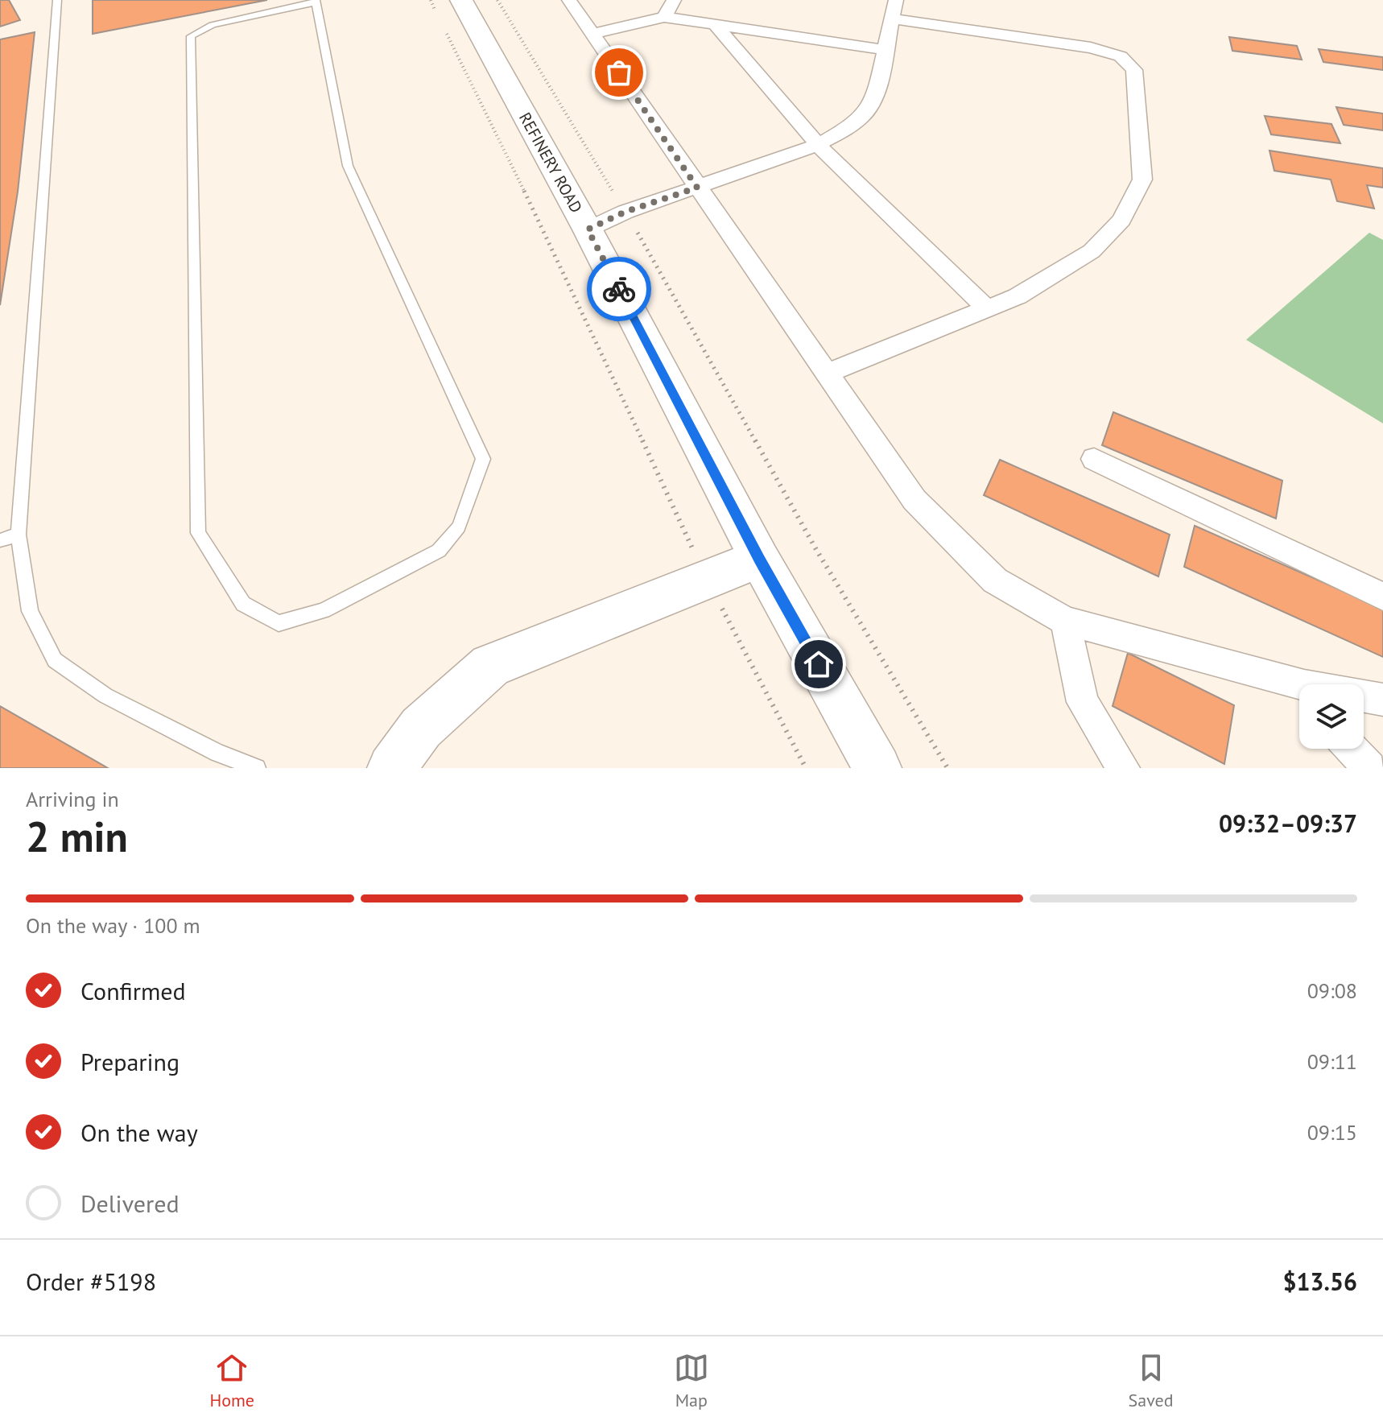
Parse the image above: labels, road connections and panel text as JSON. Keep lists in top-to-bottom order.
{
  "streets": {
    "main road": ["REFINERY ROAD"]
  },
  "page": {
    "heading": ["2 min", "Arriving in", "09:32–09:37"],
    "panel": ["Order #5198", "$13.56"],
    "bar": "On the way · 100 m",
    "list": [
      ["Confirmed", "09:08"],
      ["Preparing", "09:11"],
      ["On the way", "09:15"],
      "Delivered"
    ],
    "tabs": ["Home", "Map", "Saved"]
  }
}
